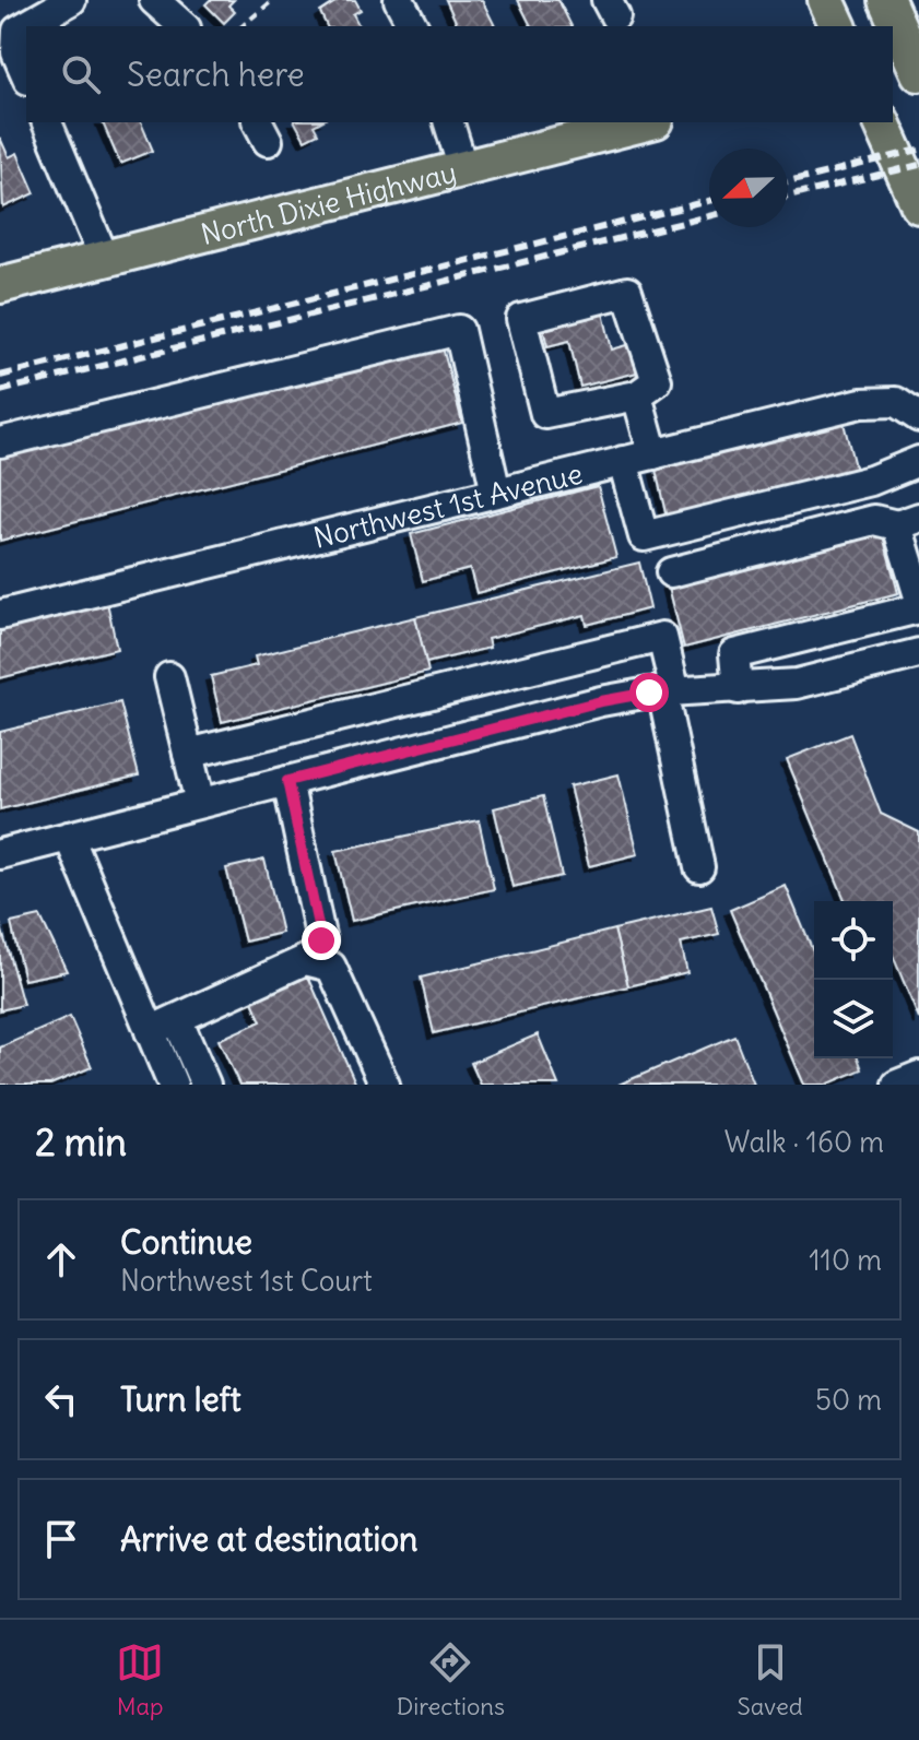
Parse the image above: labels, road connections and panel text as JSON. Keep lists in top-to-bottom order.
{
  "streets": {
    "main road": ["North Dixie Highway"],
    "street": ["Northwest 1st Avenue"]
  },
  "north": "left",
  "page": {
    "search": "Search here",
    "heading": ["2 min", "Walk · 160 m"],
    "list": [
      ["Continue", "Northwest 1st Court", "110 m"],
      ["Turn left", "50 m"],
      "Arrive at destination"
    ],
    "nav": ["Map", "Directions", "Saved"]
  }
}
